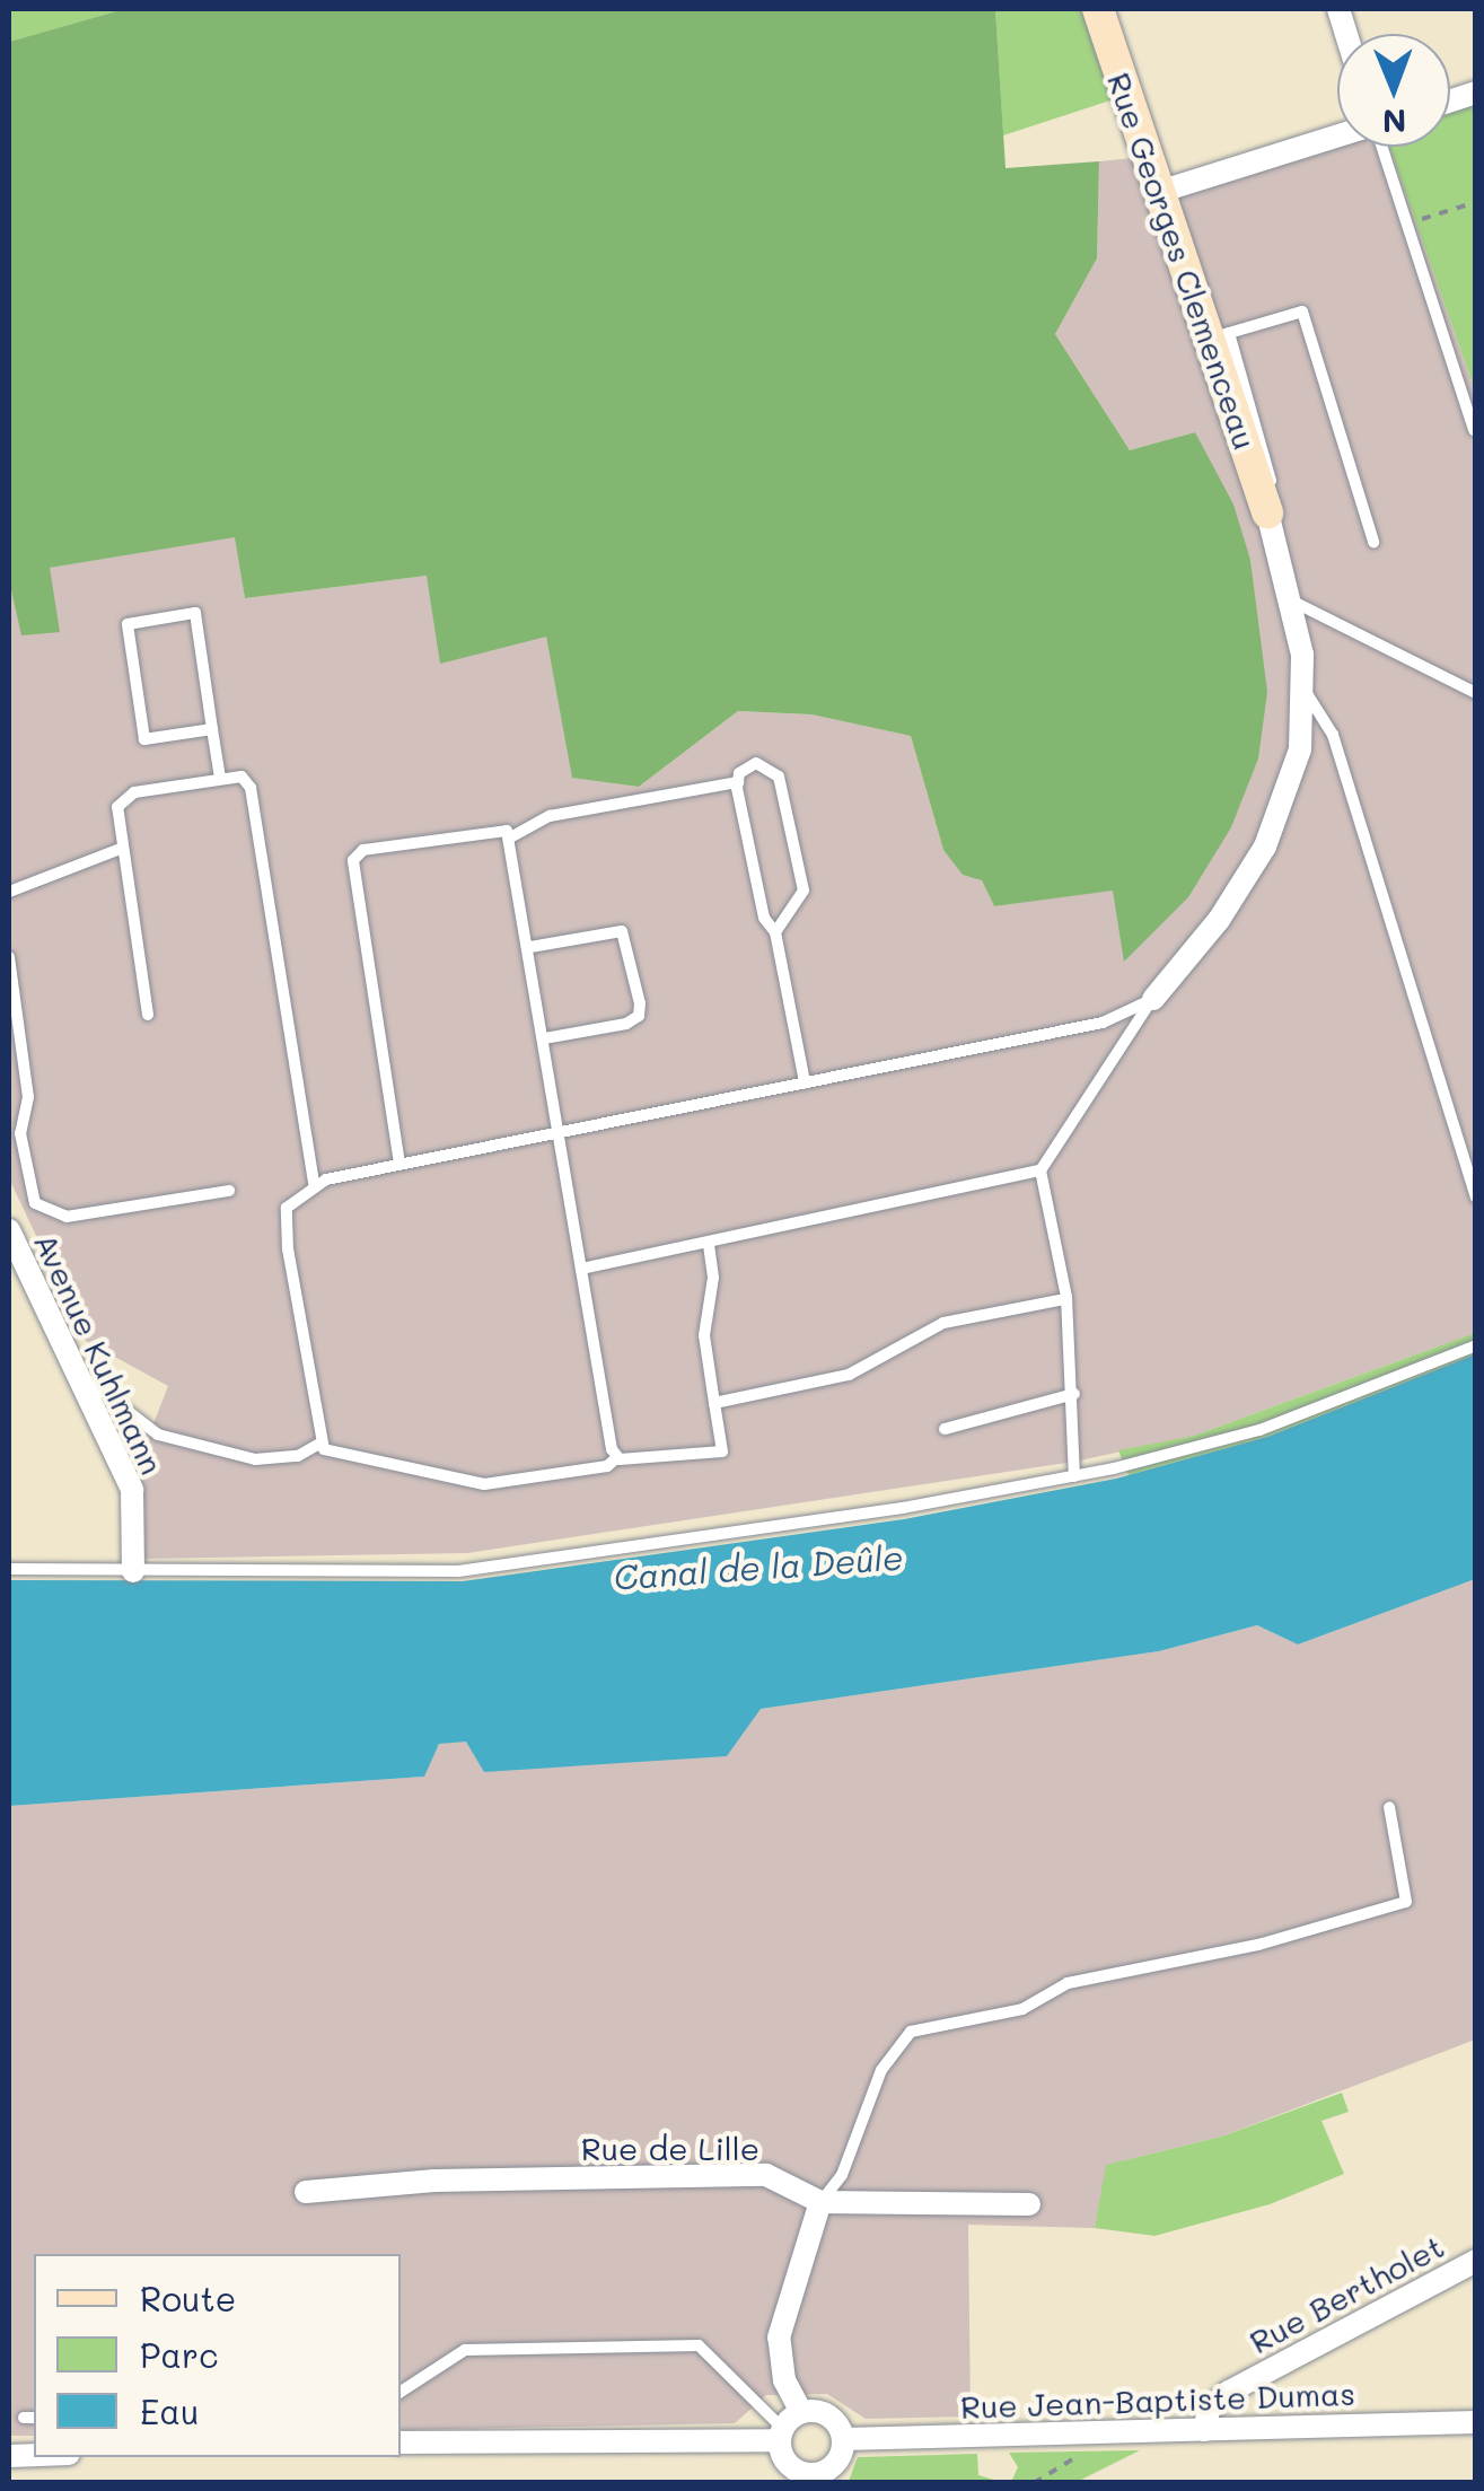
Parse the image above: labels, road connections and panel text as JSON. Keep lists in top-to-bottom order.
{
  "streets": {
    "street": [
      "Rue Georges Clemenceau",
      "Avenue Kuhlmann",
      "Rue de Lille",
      "Rue Bertholet",
      "Rue Jean-Baptiste Dumas"
    ]
  },
  "crossings": [
    ["Rue Bertholet", "Rue Jean-Baptiste Dumas"]
  ],
  "water": ["Canal de la Deûle"],
  "legend": ["Route", "Parc", "Eau"],
  "north": "bottom"
}
